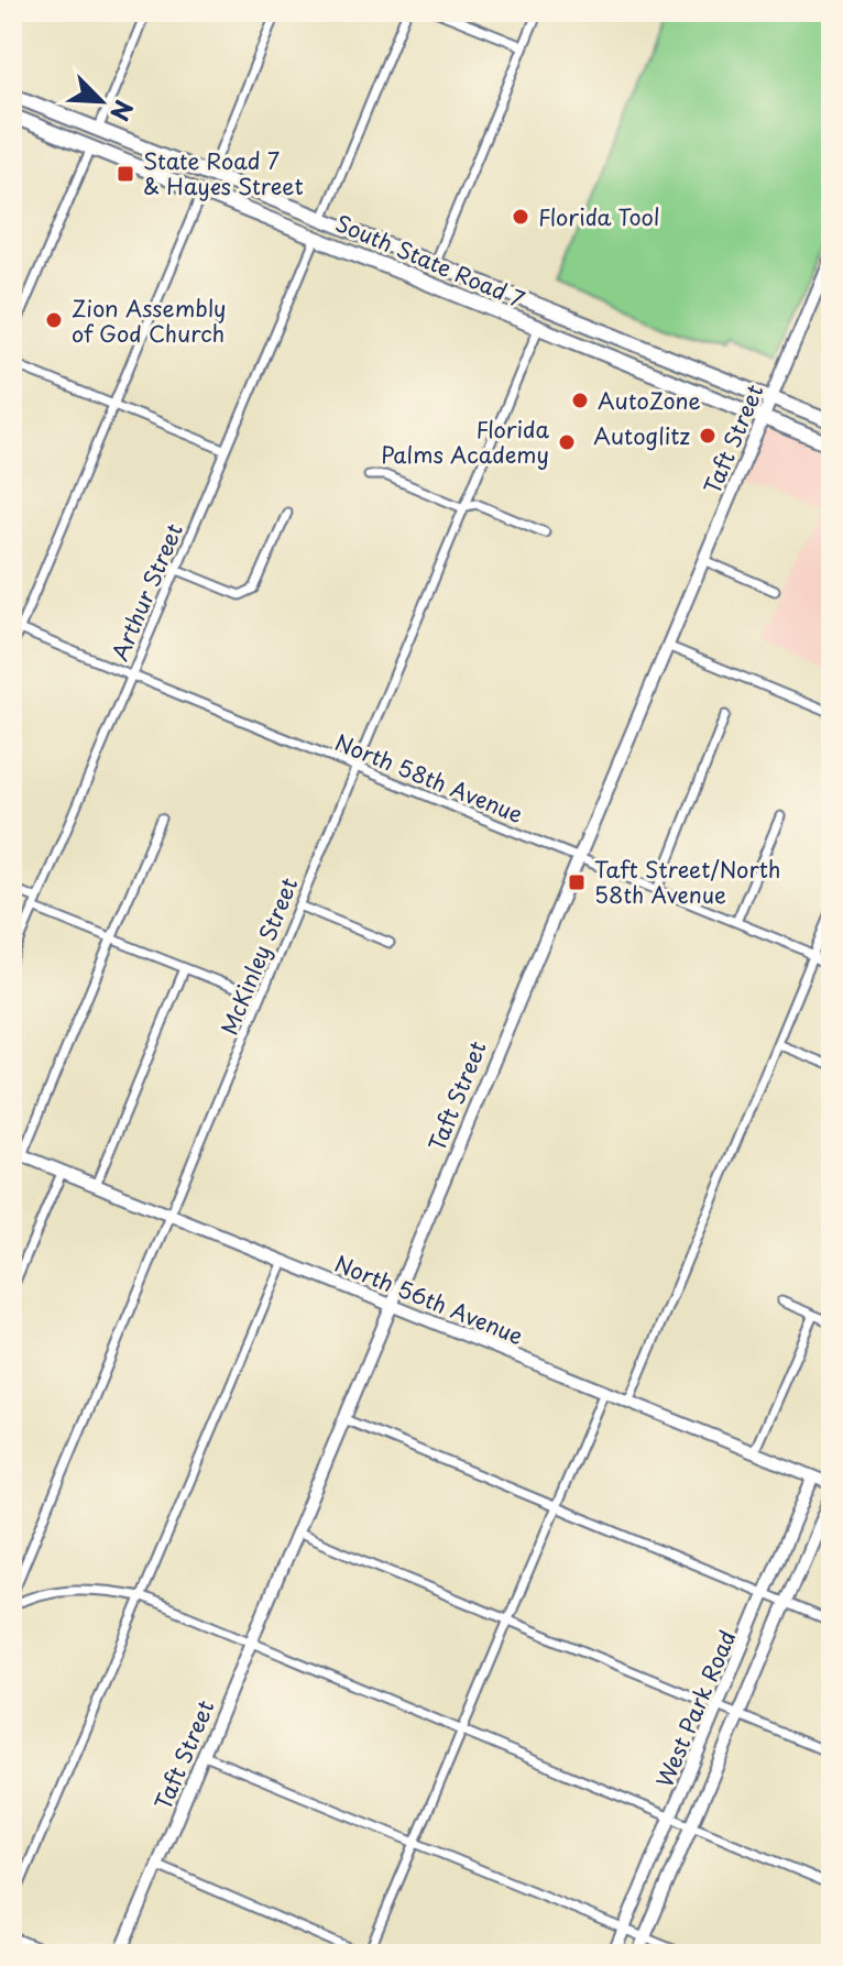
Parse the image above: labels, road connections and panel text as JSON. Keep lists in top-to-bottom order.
{
  "streets": {
    "main road": ["South State Road 7"],
    "street": [
      "Taft Street",
      "Arthur Street",
      "North 58th Avenue",
      "McKinley Street",
      "North 56th Avenue",
      "West Park Road"
    ]
  },
  "crossings": [
    ["South State Road 7", "Taft Street"],
    ["South State Road 7", "Arthur Street"],
    ["South State Road 7", "McKinley Street"],
    ["Taft Street", "North 58th Avenue"],
    ["Taft Street", "North 56th Avenue"],
    ["Arthur Street", "North 58th Avenue"],
    ["North 58th Avenue", "McKinley Street"],
    ["McKinley Street", "North 56th Avenue"],
    ["North 56th Avenue", "West Park Road"]
  ],
  "places": {
    "transit": ["State Road 7 & Hayes Street", "Taft Street/North 58th Avenue"],
    "other": [
      "Florida Tool",
      "Zion Assembly of God Church",
      "AutoZone",
      "Autoglitz",
      "Florida Palms Academy"
    ]
  },
  "north": "bottom right"
}
